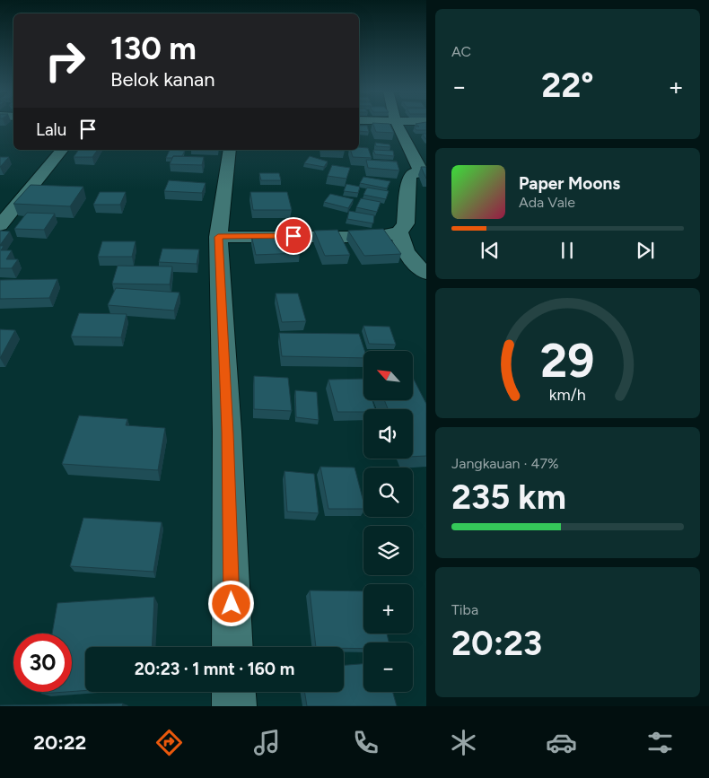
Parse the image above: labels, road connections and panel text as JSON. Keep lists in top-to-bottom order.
{
  "north": "top left",
  "page": {
    "tile": [
      "AC",
      ["Jangkauan · 47%", "235 km"],
      ["Tiba", "20:23"]
    ],
    "turn": ["130 m", "Belok kanan"],
    "heat": ["−", "22°", "+"],
    "then": "Lalu",
    "song": ["Paper Moons", "Ada Vale"],
    "map_buttons": ["+", "−"],
    "limit": "30",
    "trip": "20:23 · 1 mnt · 160 m",
    "tabs": "20:22",
    "gauge": ["29", "km/h"]
  }
}
